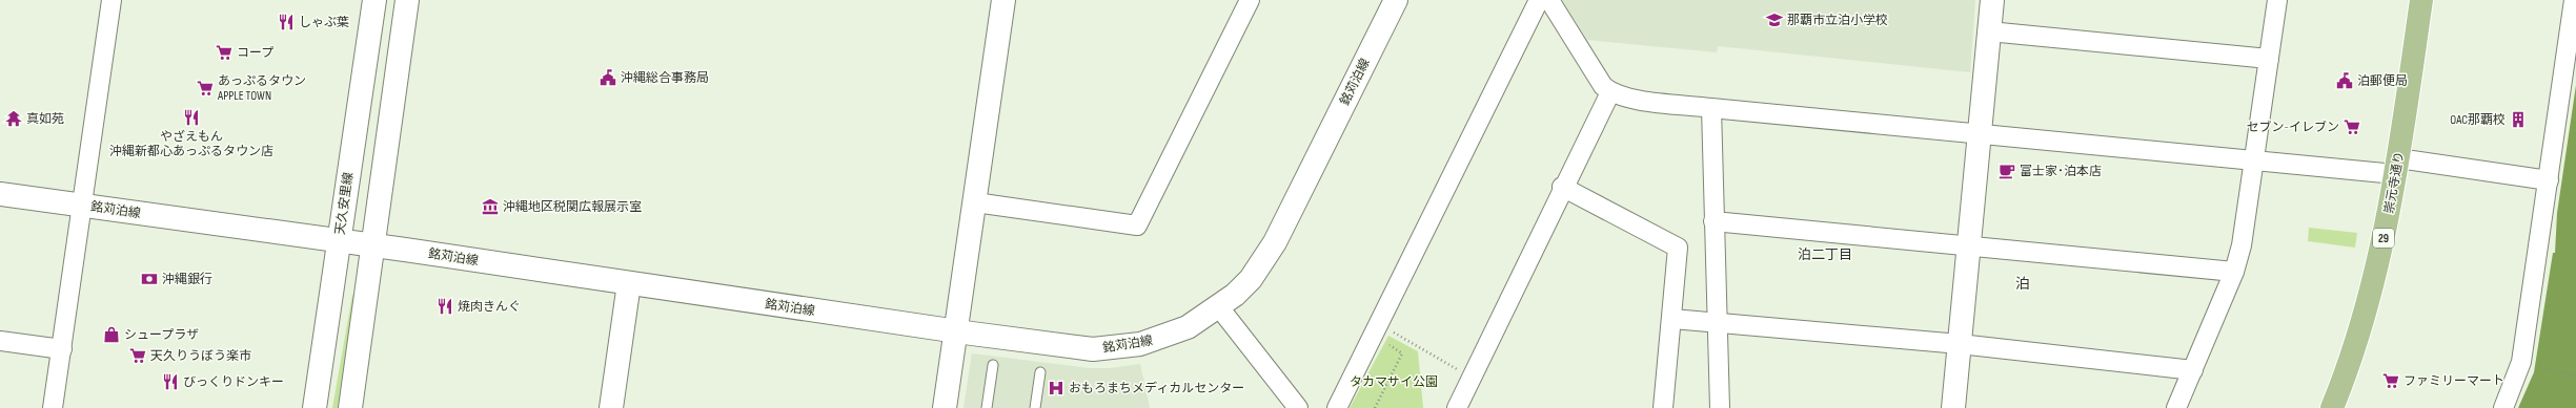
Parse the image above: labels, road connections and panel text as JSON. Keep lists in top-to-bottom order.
{
  "streets": {
    "main road": ["崇元寺通り", "29"],
    "street": ["銘苅泊線", "天久安里線"]
  },
  "crossings": [
    ["銘苅泊線", "天久安里線"]
  ],
  "districts": ["泊二丁目", "泊"],
  "parks": ["タカマサイ公園"],
  "places": {
    "school or university": ["那覇市立泊小学校"],
    "restaurant": [
      "しゃぶ葉",
      "やざえもん 沖縄新都心あっぷるタウン店",
      "焼肉きんぐ",
      "びっくりドンキー"
    ],
    "supermarket": [
      "コープ",
      "あっぷるタウン APPLE TOWN",
      "セブン-イレブン",
      "天久りうぼう楽市",
      "ファミリーマート"
    ],
    "public building": ["沖縄総合事務局", "泊郵便局"],
    "temple": ["真如苑"],
    "building": ["OAC那覇校"],
    "cafe": ["富士家･泊本店"],
    "museum": ["沖縄地区税関広報展示室"],
    "bank": ["沖縄銀行"],
    "shop": ["シュープラザ"],
    "hospital": ["おもろまちメディカルセンター"]
  }
}
